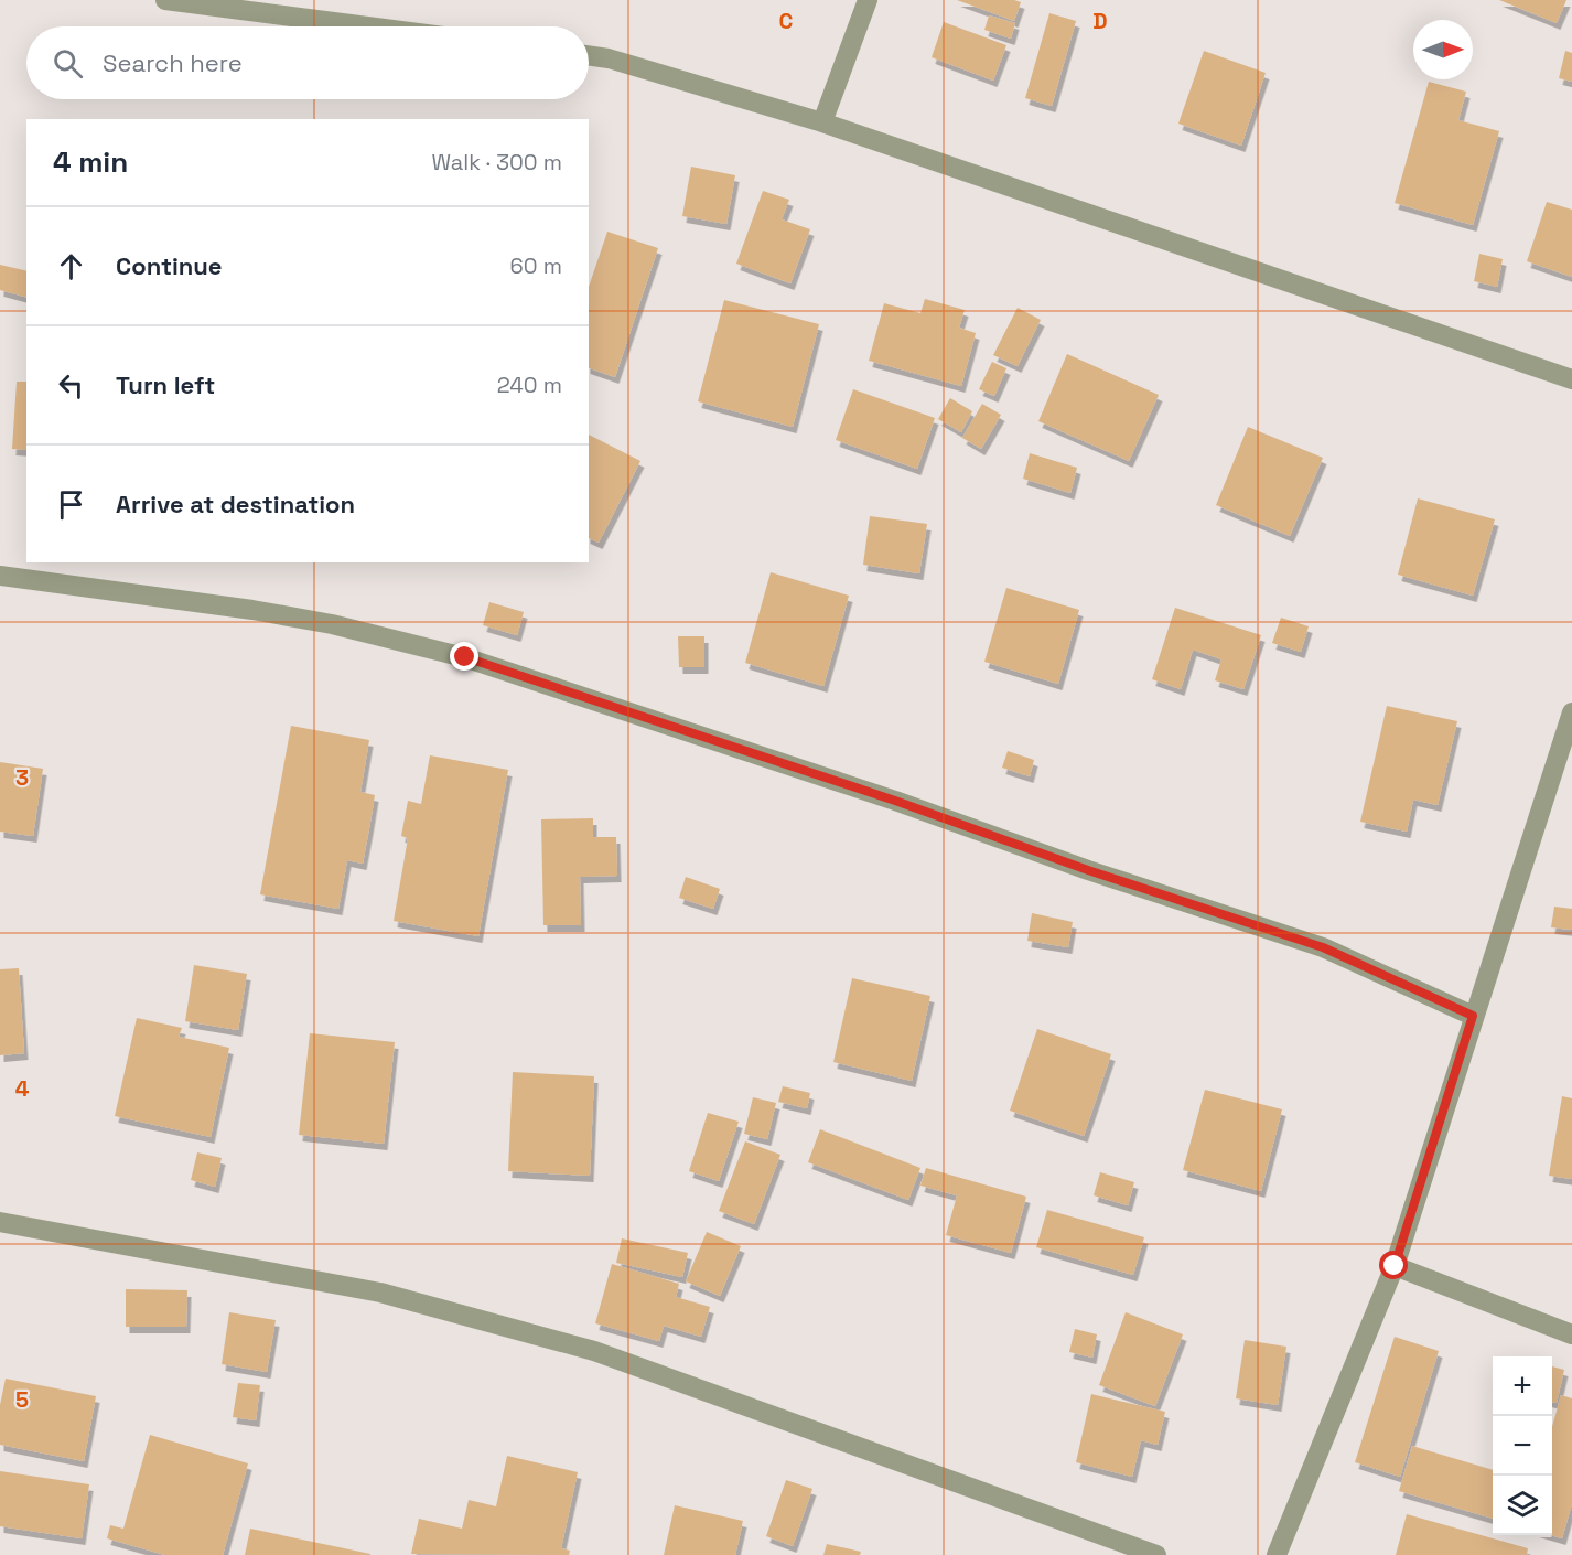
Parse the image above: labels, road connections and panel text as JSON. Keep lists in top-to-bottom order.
{
  "north": "right",
  "page": {
    "search": "Search here",
    "heading": ["4 min", "Walk · 300 m"],
    "list": [
      ["Continue", "60 m"],
      ["Turn left", "240 m"],
      "Arrive at destination"
    ],
    "map_buttons": ["+", "−"]
  },
  "grid": {
    "columns": ["C", "D"],
    "rows": ["3", "4", "5"]
  }
}
